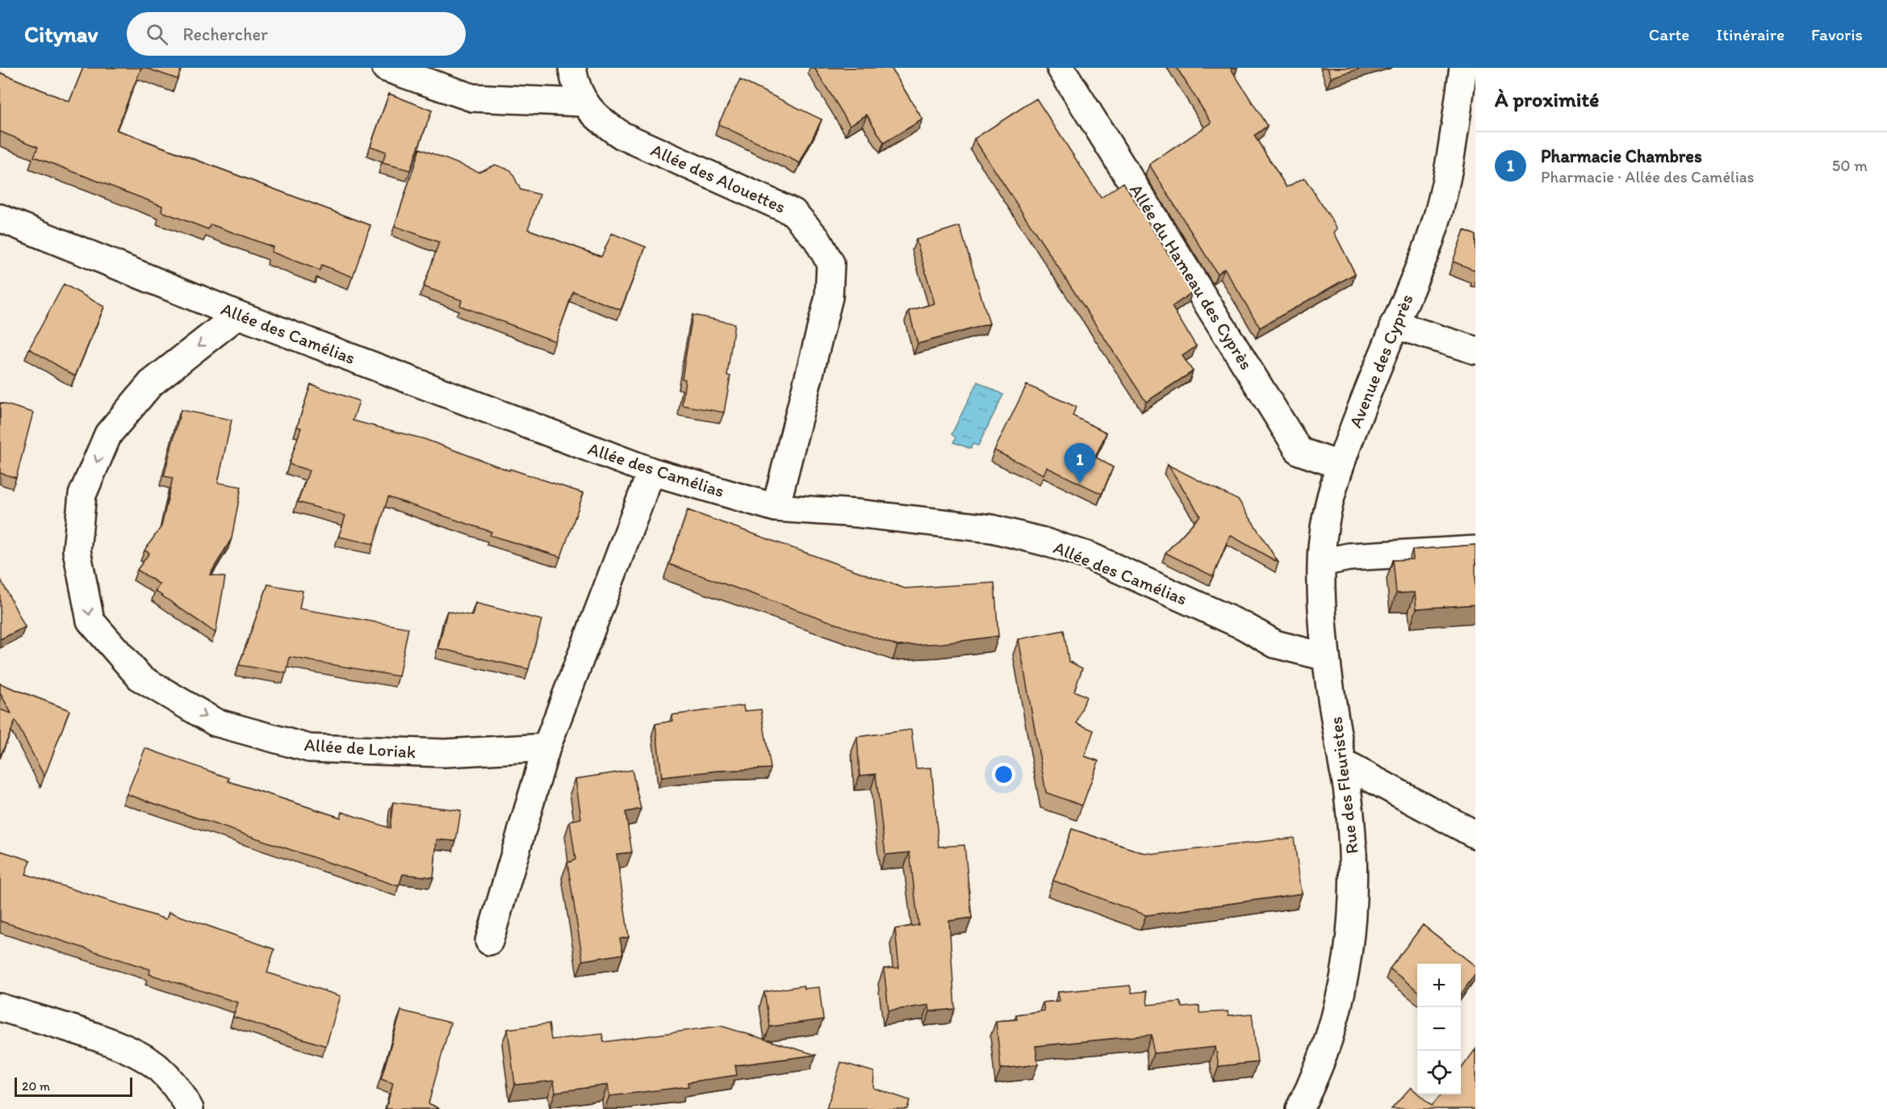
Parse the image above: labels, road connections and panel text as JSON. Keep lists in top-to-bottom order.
{
  "streets": {
    "street": [
      "Allée des Alouettes",
      "Allée du Hameau des Cyprès",
      "Allée des Camélias",
      "Avenue des Cyprès",
      "Allée de Loriak",
      "Rue des Fleuristes"
    ]
  },
  "crossings": [
    ["Allée des Alouettes", "Allée des Camélias"],
    ["Allée du Hameau des Cyprès", "Avenue des Cyprès"],
    ["Allée des Camélias", "Avenue des Cyprès"],
    ["Allée des Camélias", "Allée de Loriak"],
    ["Allée des Camélias", "Rue des Fleuristes"],
    ["Avenue des Cyprès", "Rue des Fleuristes"]
  ],
  "scale_bar": "20 m",
  "page": {
    "header": "Citynav",
    "search": "Rechercher",
    "nav": ["Carte", "Itinéraire", "Favoris"],
    "heading": "À proximité",
    "list": [
      {
        "mark": "1",
        "name": "Pharmacie Chambres",
        "note": "Pharmacie · Allée des Camélias",
        "value": "50 m"
      }
    ],
    "pins": "1",
    "map_buttons": ["+", "−"],
    "scale": "20 m"
  }
}
